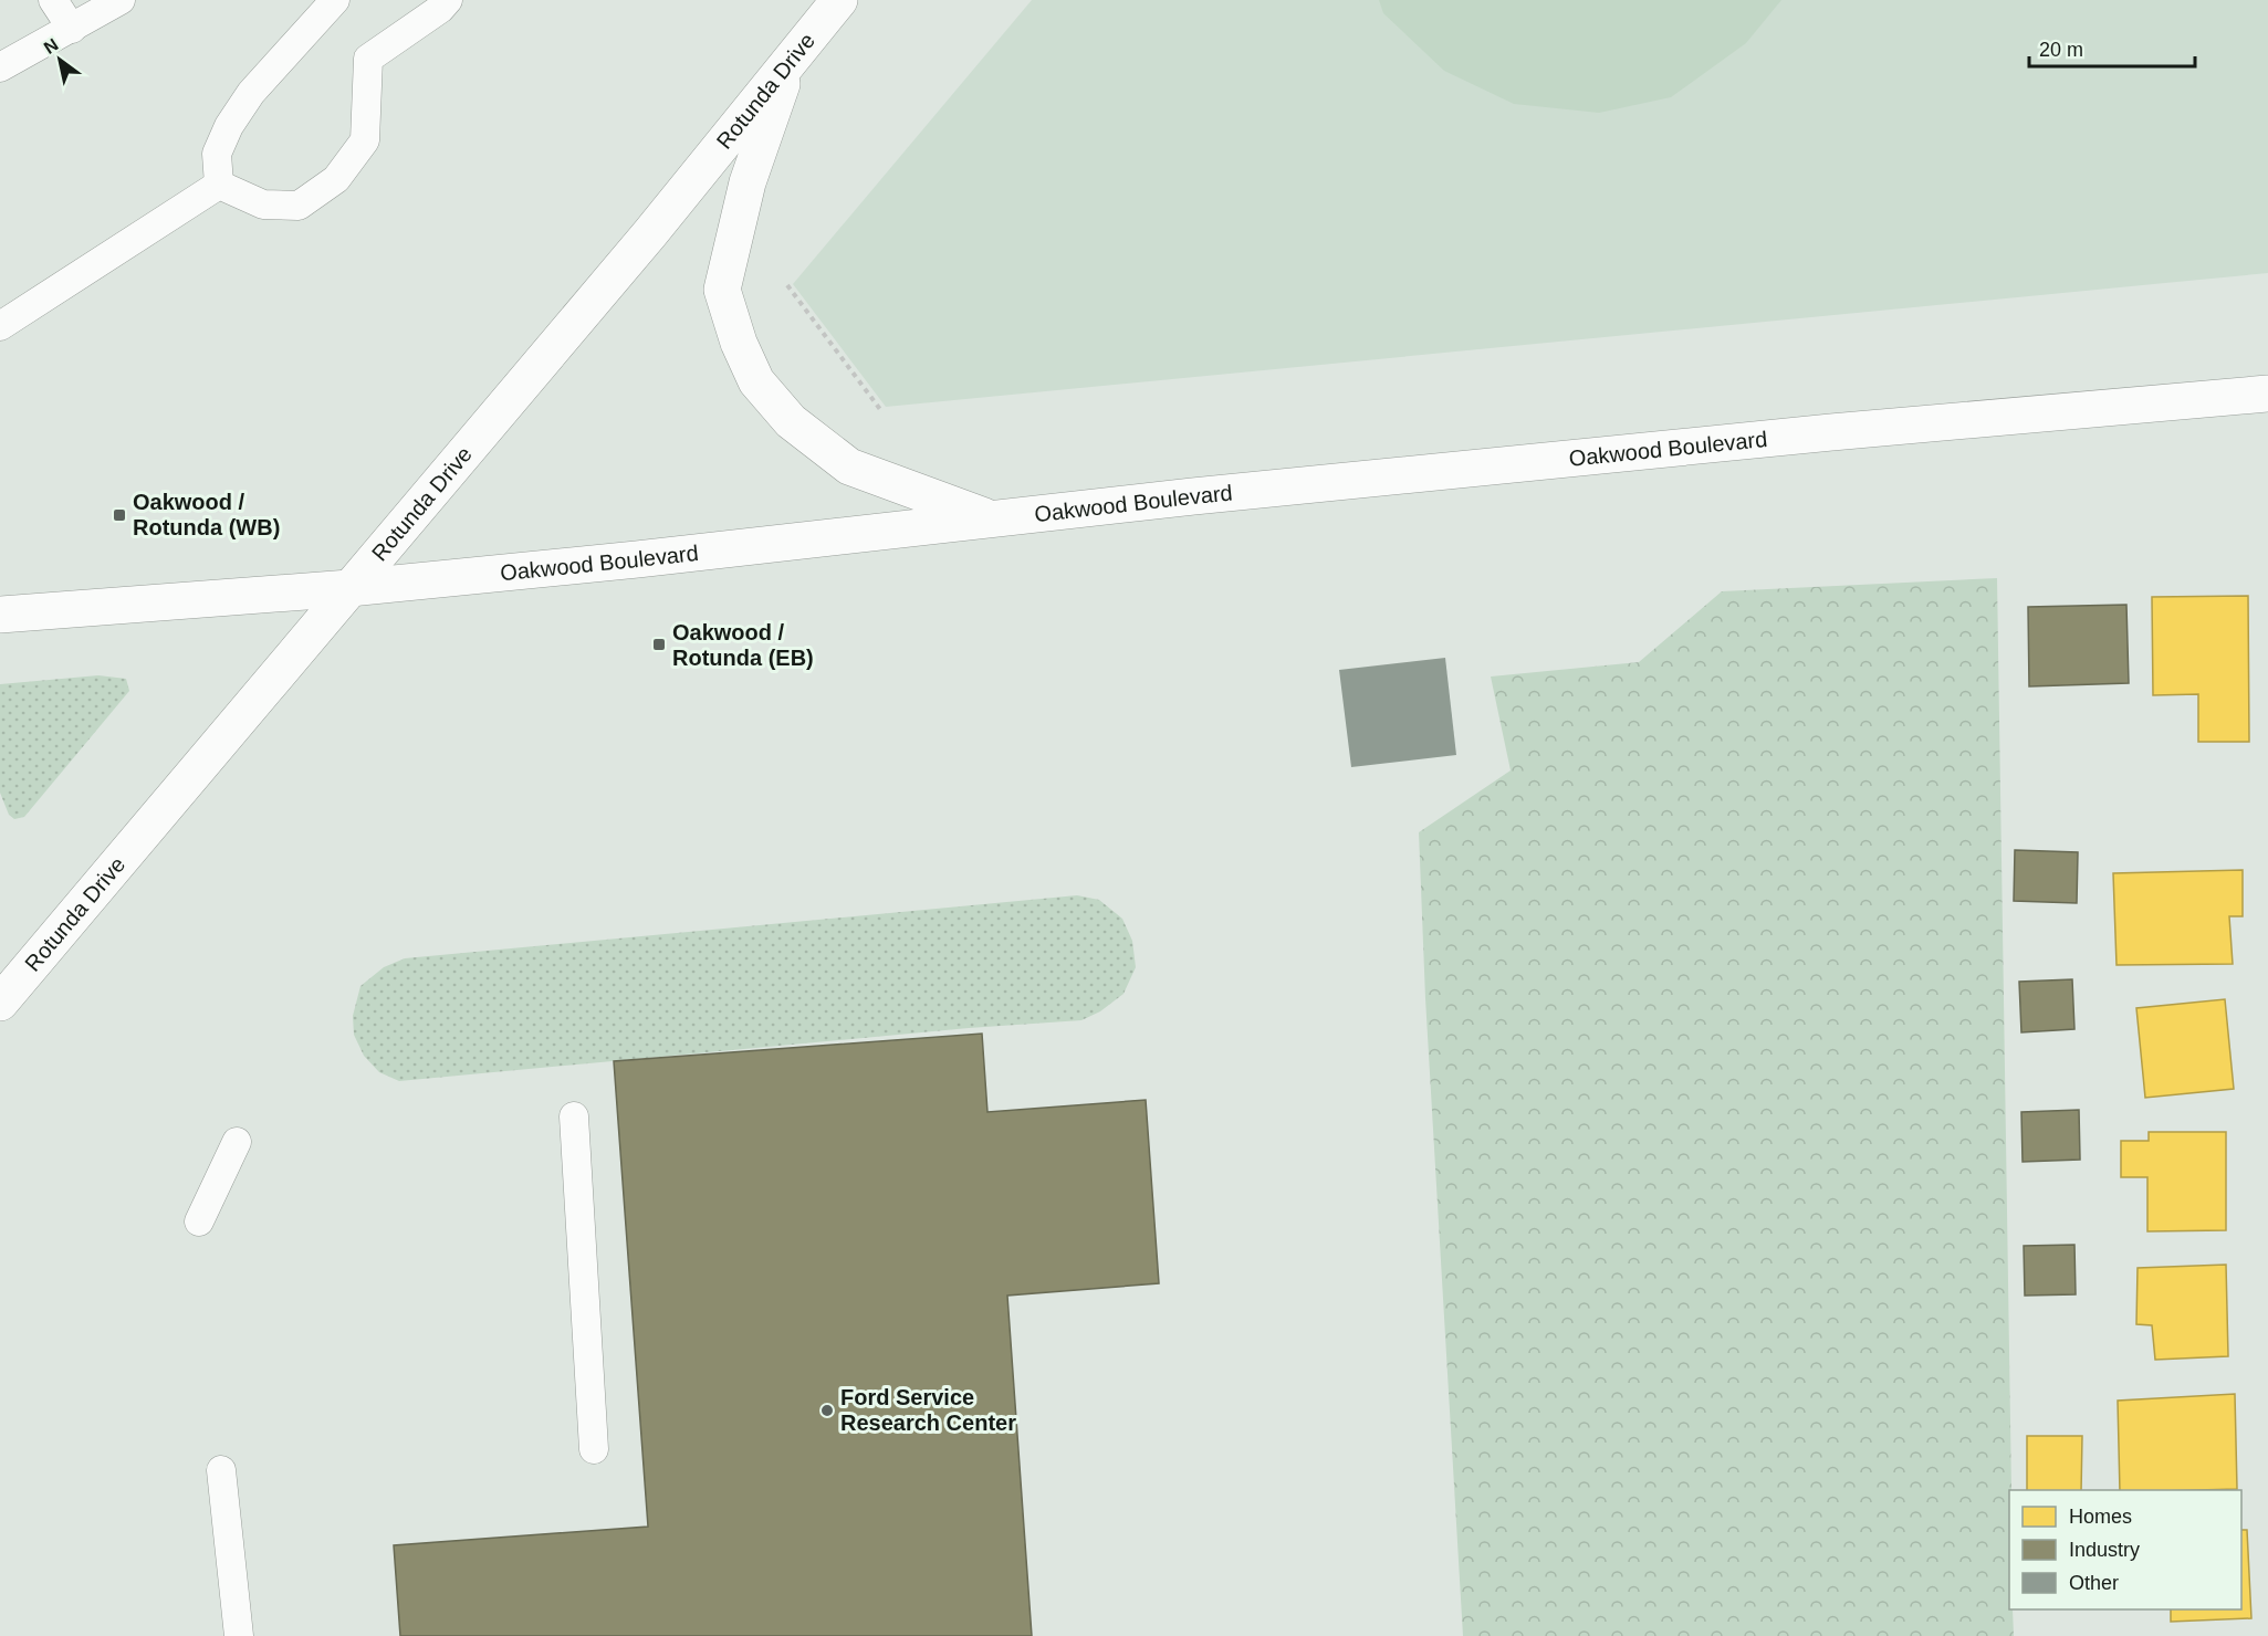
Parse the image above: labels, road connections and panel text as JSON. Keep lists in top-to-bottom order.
{
  "streets": {
    "main road": ["Rotunda Drive", "Oakwood Boulevard"]
  },
  "crossings": [
    ["Rotunda Drive", "Oakwood Boulevard"]
  ],
  "places": {
    "transit": ["Oakwood / Rotunda (WB)", "Oakwood / Rotunda (EB)"],
    "other": ["Ford Service Research Center"]
  },
  "legend": ["Homes", "Industry", "Other"],
  "scale_bar": "20 m",
  "north": "top left"
}
